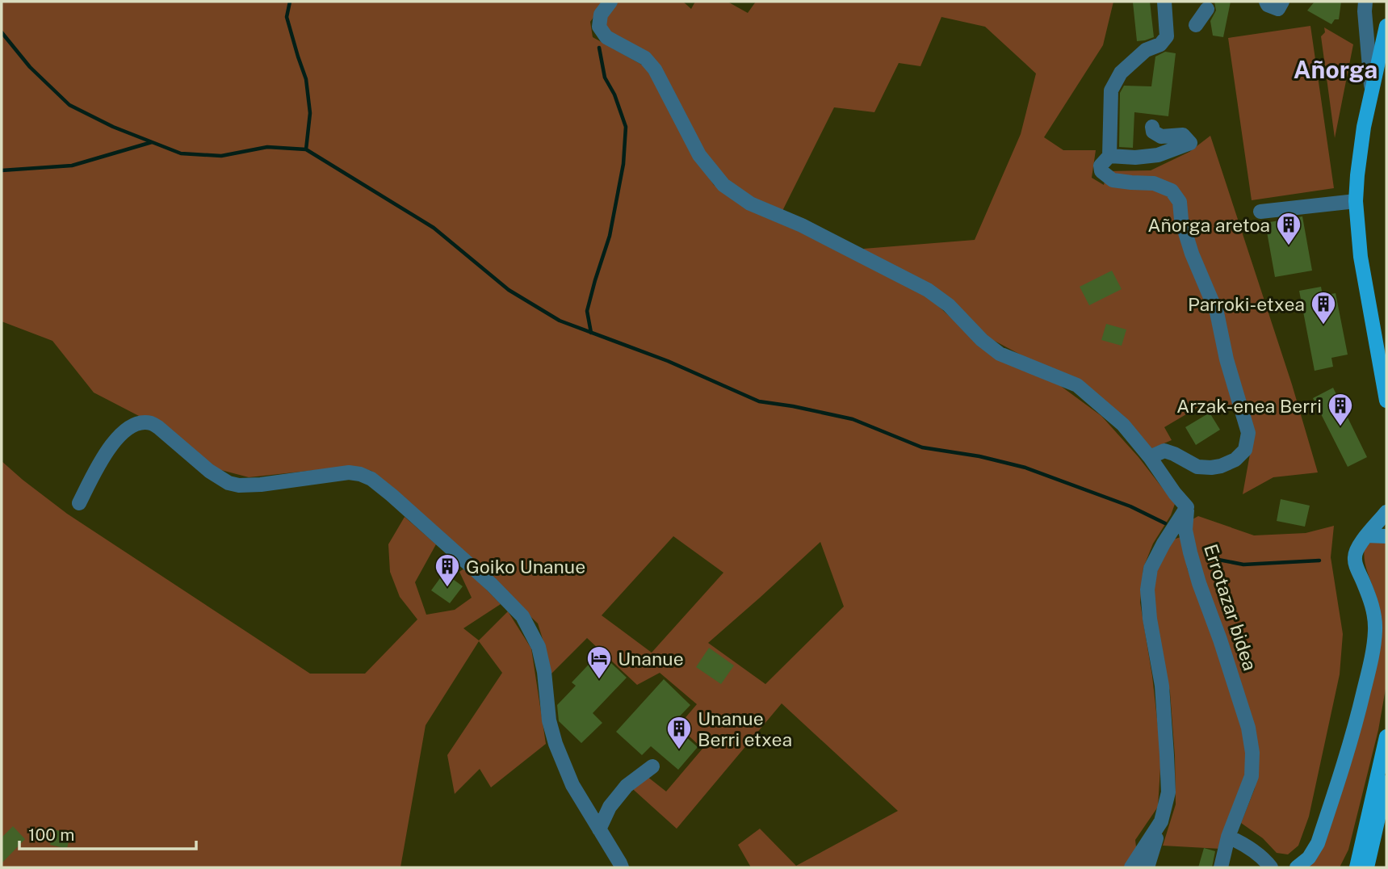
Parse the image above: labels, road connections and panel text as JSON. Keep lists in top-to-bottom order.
{
  "streets": {
    "street": ["Errotazar bidea"]
  },
  "districts": ["Añorga"],
  "places": {
    "building": [
      "Añorga aretoa",
      "Parroki-etxea",
      "Arzak-enea Berri",
      "Goiko Unanue",
      "Unanue Berri etxea"
    ],
    "hotel": ["Unanue"]
  },
  "scale_bar": "100 m"
}
